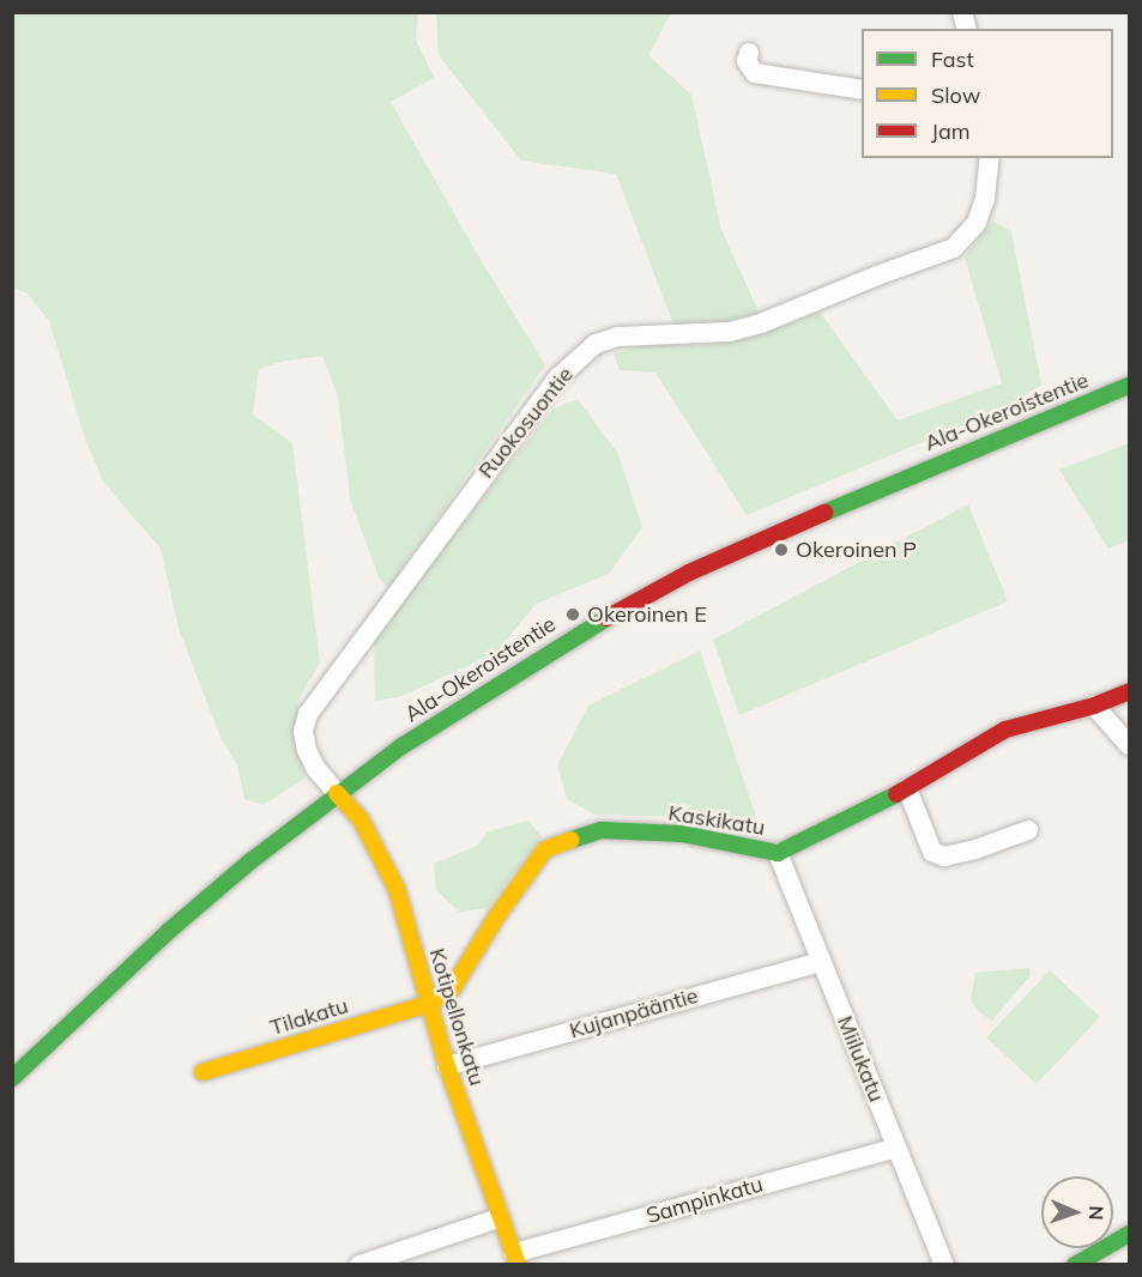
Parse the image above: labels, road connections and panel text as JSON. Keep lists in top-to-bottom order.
{
  "streets": {
    "street": [
      "Ala-Okeroistentie",
      "Ruokosuontie",
      "Kaskikatu",
      "Kujanpääntie",
      "Tilakatu",
      "Kotipellonkatu",
      "Miilukatu",
      "Sampinkatu"
    ]
  },
  "crossings": [
    ["Ala-Okeroistentie", "Ruokosuontie"],
    ["Ala-Okeroistentie", "Kotipellonkatu"],
    ["Ruokosuontie", "Kotipellonkatu"],
    ["Kaskikatu", "Tilakatu"],
    ["Kaskikatu", "Kotipellonkatu"],
    ["Kaskikatu", "Miilukatu"],
    ["Kujanpääntie", "Kotipellonkatu"],
    ["Kujanpääntie", "Miilukatu"],
    ["Tilakatu", "Kotipellonkatu"],
    ["Kotipellonkatu", "Sampinkatu"],
    ["Miilukatu", "Sampinkatu"]
  ],
  "places": ["Okeroinen P", "Okeroinen E"],
  "legend": ["Fast", "Slow", "Jam"],
  "north": "right"
}
